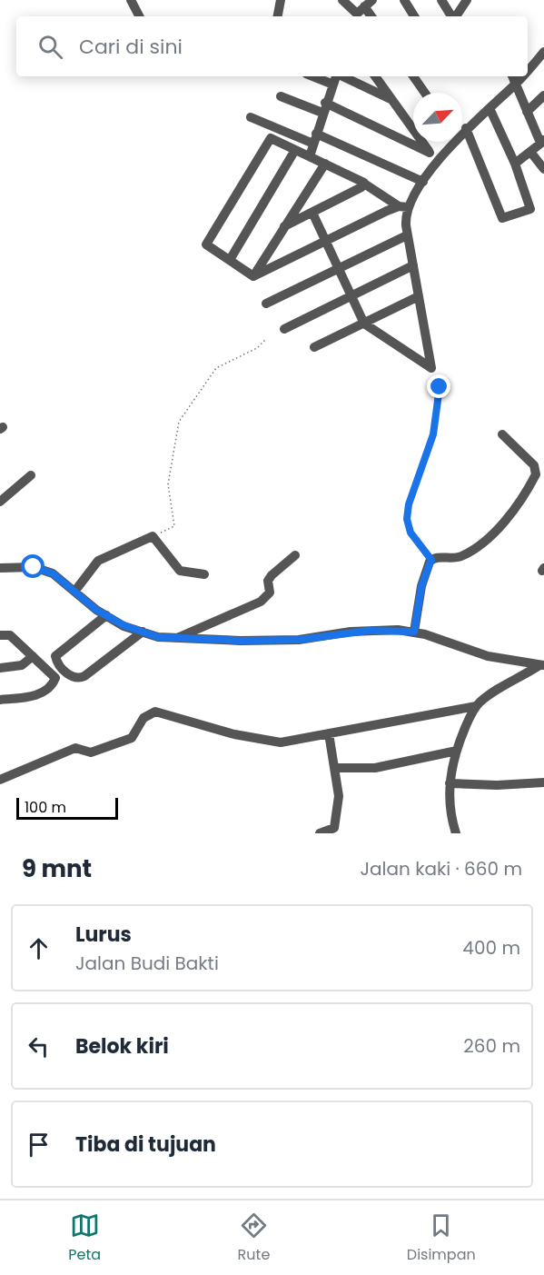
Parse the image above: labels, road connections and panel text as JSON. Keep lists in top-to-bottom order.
{
  "scale_bar": "100 m",
  "north": "top right",
  "page": {
    "search": "Cari di sini",
    "scale": "100 m",
    "heading": ["9 mnt", "Jalan kaki · 660 m"],
    "list": [
      ["Lurus", "Jalan Budi Bakti", "400 m"],
      ["Belok kiri", "260 m"],
      "Tiba di tujuan"
    ],
    "nav": ["Peta", "Rute", "Disimpan"]
  }
}
